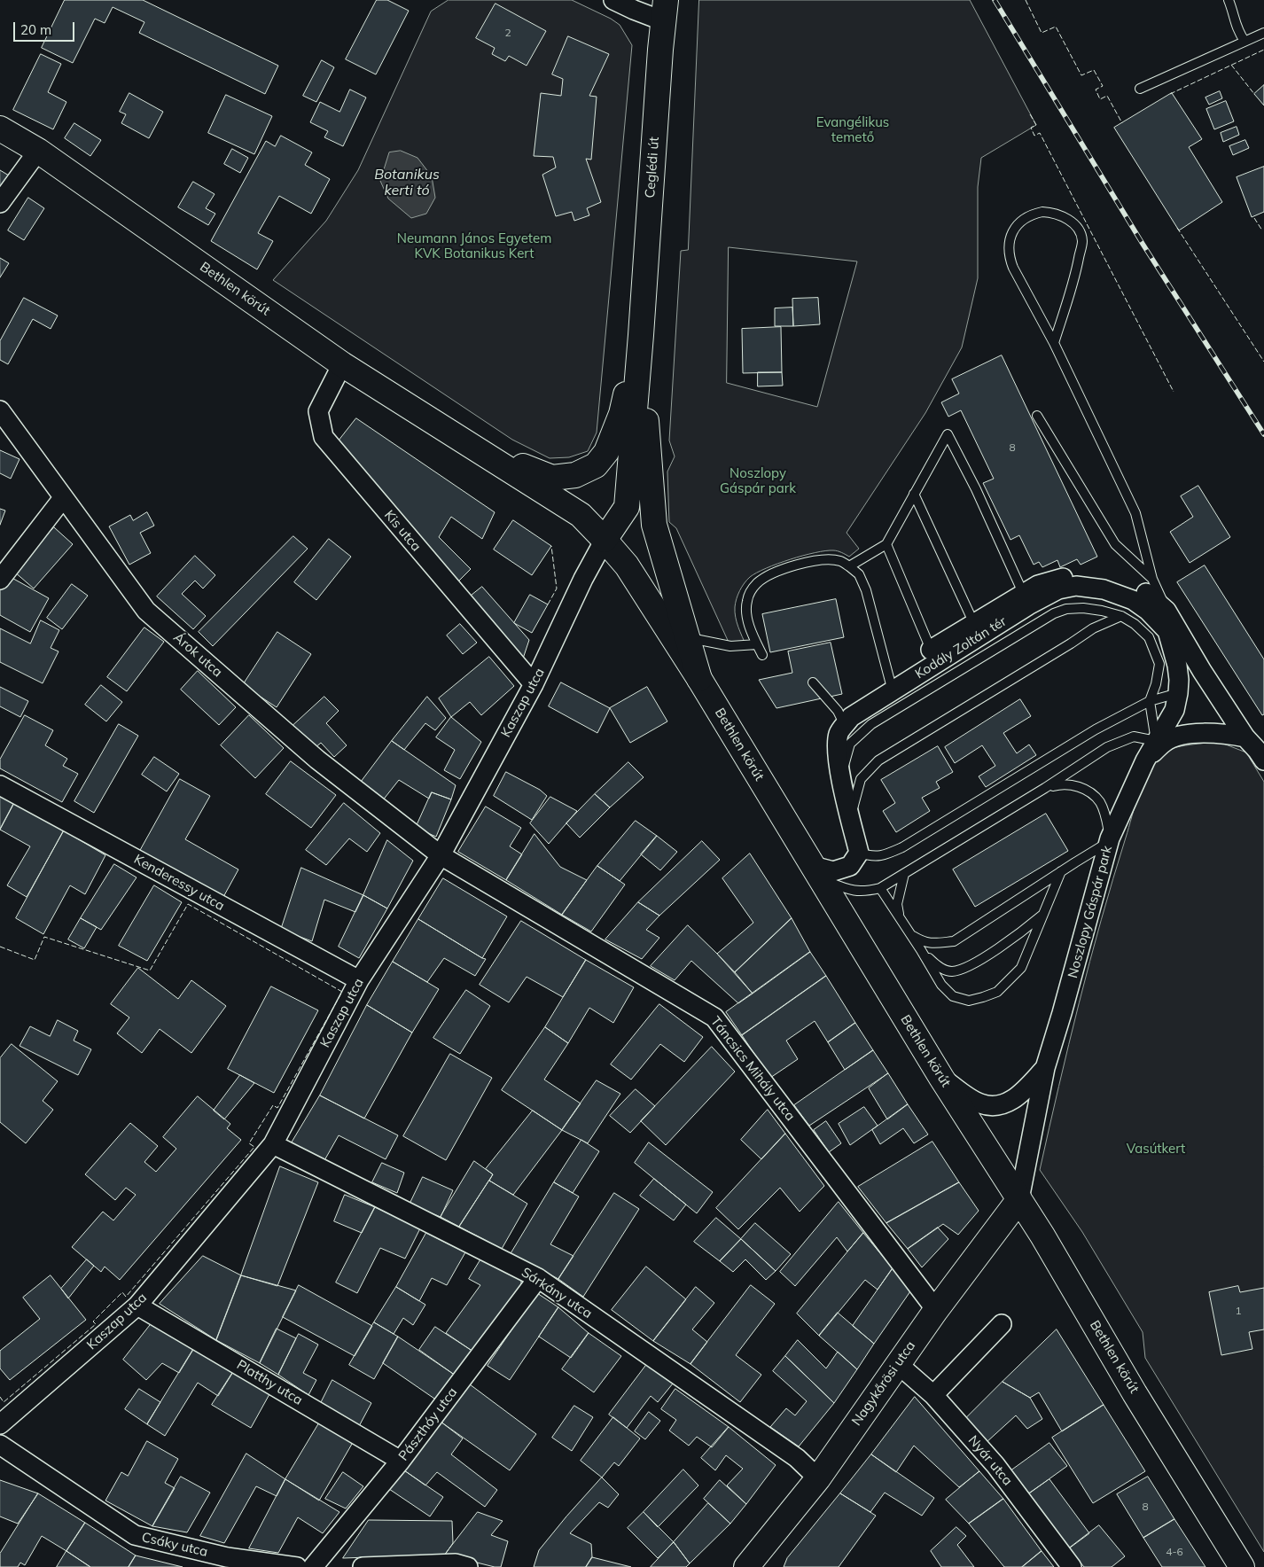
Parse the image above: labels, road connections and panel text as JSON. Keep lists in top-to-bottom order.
{
  "streets": {
    "main road": ["Ceglédi út", "Bethlen körút", "Nagykőrösi utca"],
    "street": [
      "Kis utca",
      "Kodály Zoltán tér",
      "Árok utca",
      "Kaszap utca",
      "Kenderessy utca",
      "Noszlopy Gáspár park",
      "Táncsics Mihály utca",
      "Sárkány utca",
      "Platthy utca",
      "Pászthóy utca",
      "Nyár utca",
      "Csáky utca"
    ]
  },
  "crossings": [
    ["Bethlen körút", "Kis utca"],
    ["Bethlen körút", "Kaszap utca"],
    ["Bethlen körút", "Noszlopy Gáspár park"],
    ["Bethlen körút", "Nagykőrösi utca"],
    ["Kis utca", "Kaszap utca"],
    ["Kodály Zoltán tér", "Noszlopy Gáspár park"],
    ["Árok utca", "Kaszap utca"],
    ["Árok utca", "Táncsics Mihály utca"],
    ["Kaszap utca", "Kenderessy utca"],
    ["Kaszap utca", "Táncsics Mihály utca"],
    ["Kaszap utca", "Sárkány utca"],
    ["Kaszap utca", "Platthy utca"],
    ["Noszlopy Gáspár park", "Nagykőrösi utca"],
    ["Táncsics Mihály utca", "Nagykőrösi utca"],
    ["Sárkány utca", "Nagykőrösi utca"],
    ["Sárkány utca", "Pászthóy utca"],
    ["Platthy utca", "Pászthóy utca"],
    ["Nagykőrösi utca", "Nyár utca"]
  ],
  "water": ["Botanikus kerti tó"],
  "parks": [
    "Evangélikus temető",
    "Neumann János Egyetem KVK Botanikus Kert",
    "Noszlopy Gáspár park",
    "Vasútkert"
  ],
  "house_numbers": [
    "2",
    "8",
    "1",
    "8",
    "4-6"
  ],
  "scale_bar": "20 m"
}
